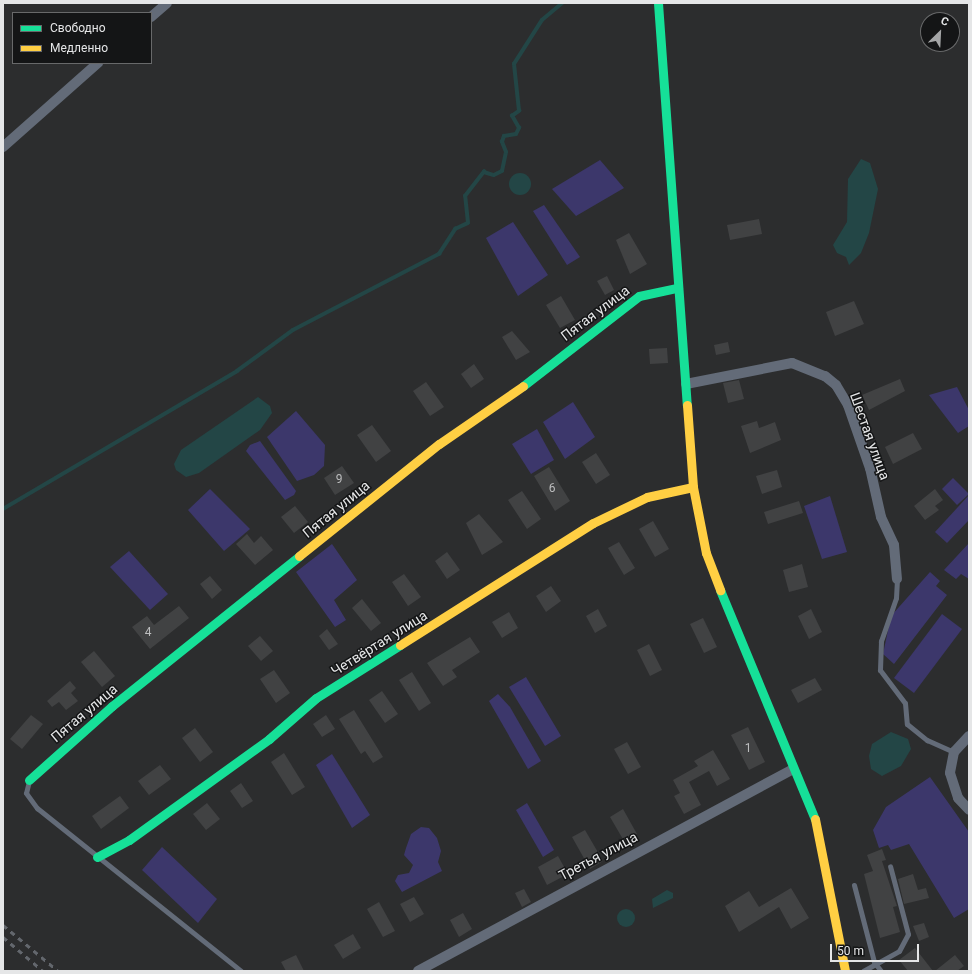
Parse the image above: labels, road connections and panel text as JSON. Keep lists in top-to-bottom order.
{
  "streets": {
    "street": [
      "Пятая улица",
      "Шестая улица",
      "Четвёртая улица",
      "Третья улица"
    ]
  },
  "house_numbers": [
    "9",
    "6",
    "4",
    "1"
  ],
  "legend": ["Свободно", "Медленно"],
  "scale_bar": "50 m",
  "north": "top right"
}
